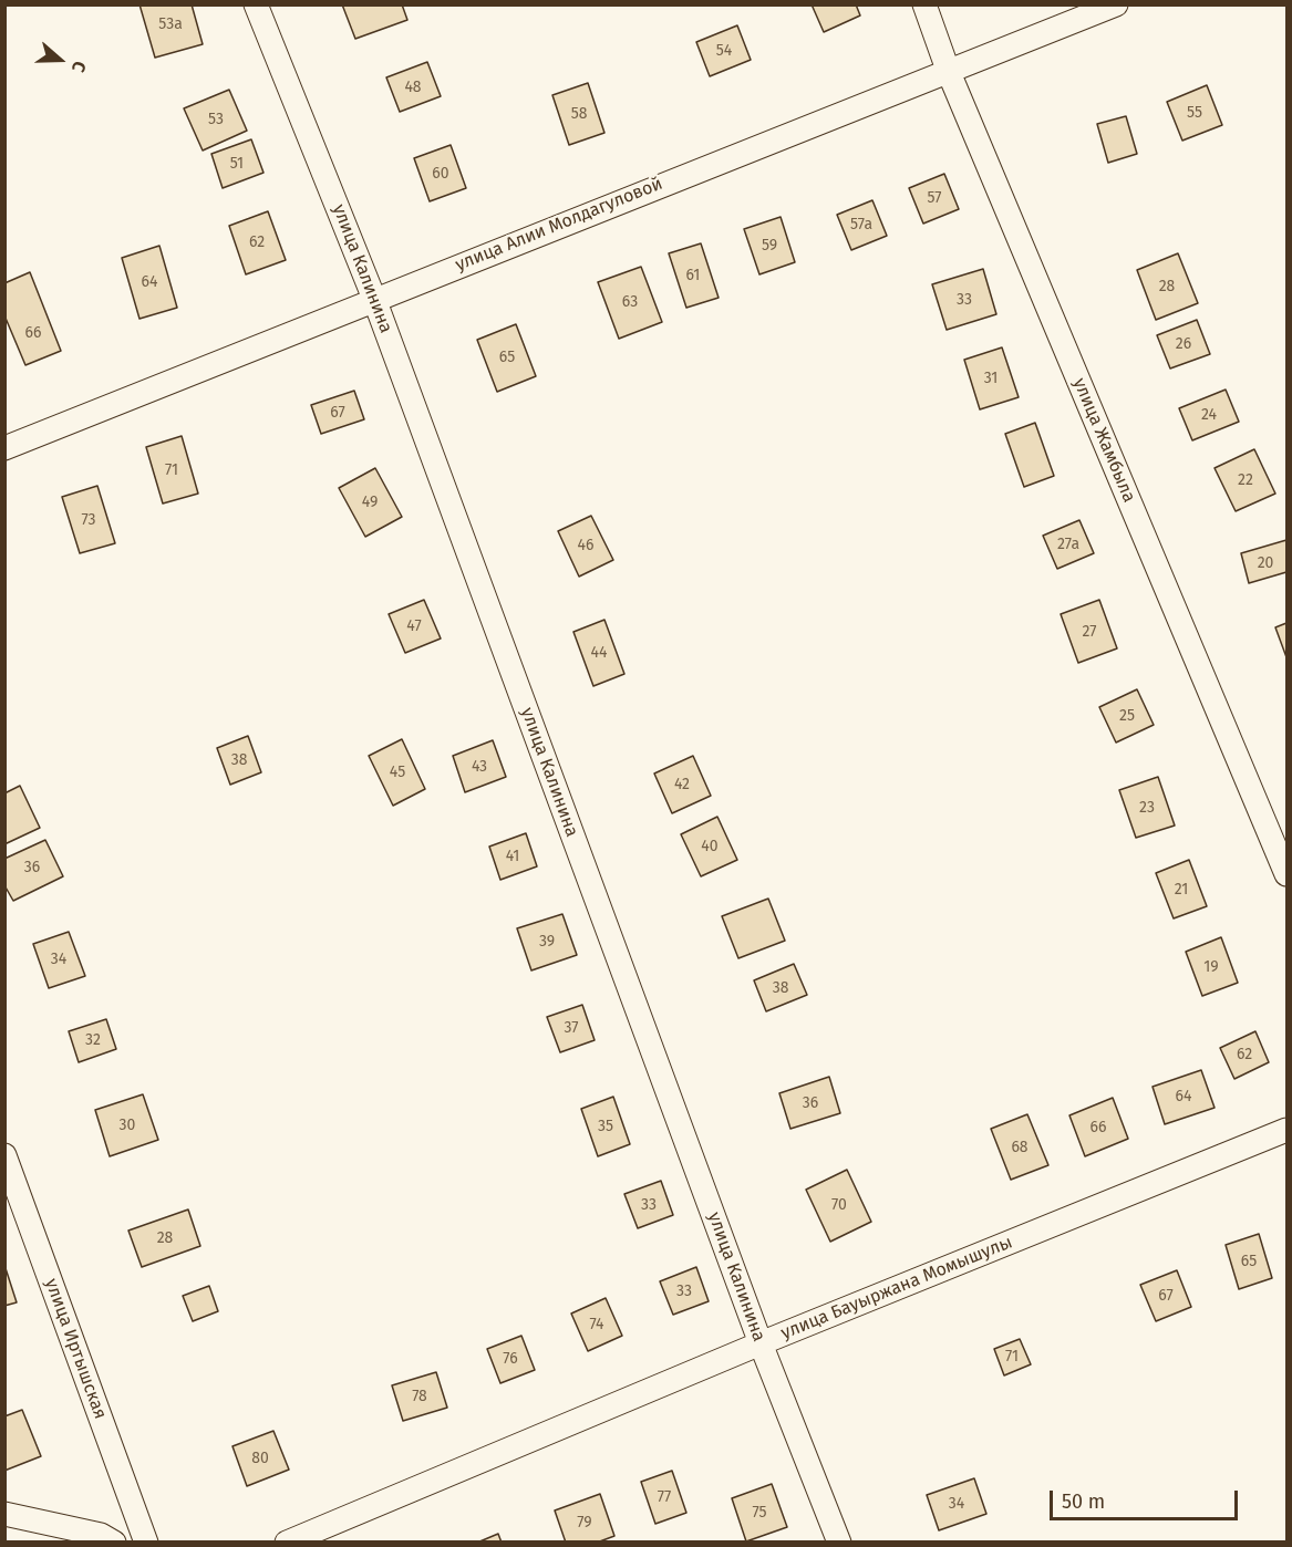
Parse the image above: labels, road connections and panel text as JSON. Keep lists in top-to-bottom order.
{
  "streets": {
    "street": [
      "улица Алии Молдагуловой",
      "улица Калинина",
      "улица Жамбыла",
      "улица Бауыржана Момышулы",
      "улица Иртышская"
    ]
  },
  "crossings": [
    ["улица Алии Молдагуловой", "улица Калинина"],
    ["улица Алии Молдагуловой", "улица Жамбыла"],
    ["улица Калинина", "улица Бауыржана Момышулы"]
  ],
  "house_numbers": [
    "53а",
    "54",
    "48",
    "55",
    "58",
    "53",
    "51",
    "60",
    "57",
    "57а",
    "62",
    "59",
    "61",
    "64",
    "28",
    "33",
    "63",
    "66",
    "26",
    "65",
    "31",
    "67",
    "24",
    "71",
    "22",
    "49",
    "73",
    "27а",
    "46",
    "20",
    "47",
    "27",
    "44",
    "25",
    "38",
    "43",
    "45",
    "42",
    "23",
    "40",
    "41",
    "36",
    "21",
    "39",
    "34",
    "19",
    "38",
    "37",
    "32",
    "62",
    "64",
    "36",
    "30",
    "35",
    "66",
    "68",
    "33",
    "70",
    "28",
    "65",
    "33",
    "67",
    "74",
    "71",
    "76",
    "78",
    "80",
    "77",
    "34",
    "75",
    "79"
  ],
  "scale_bar": "50 m",
  "north": "right"
}
